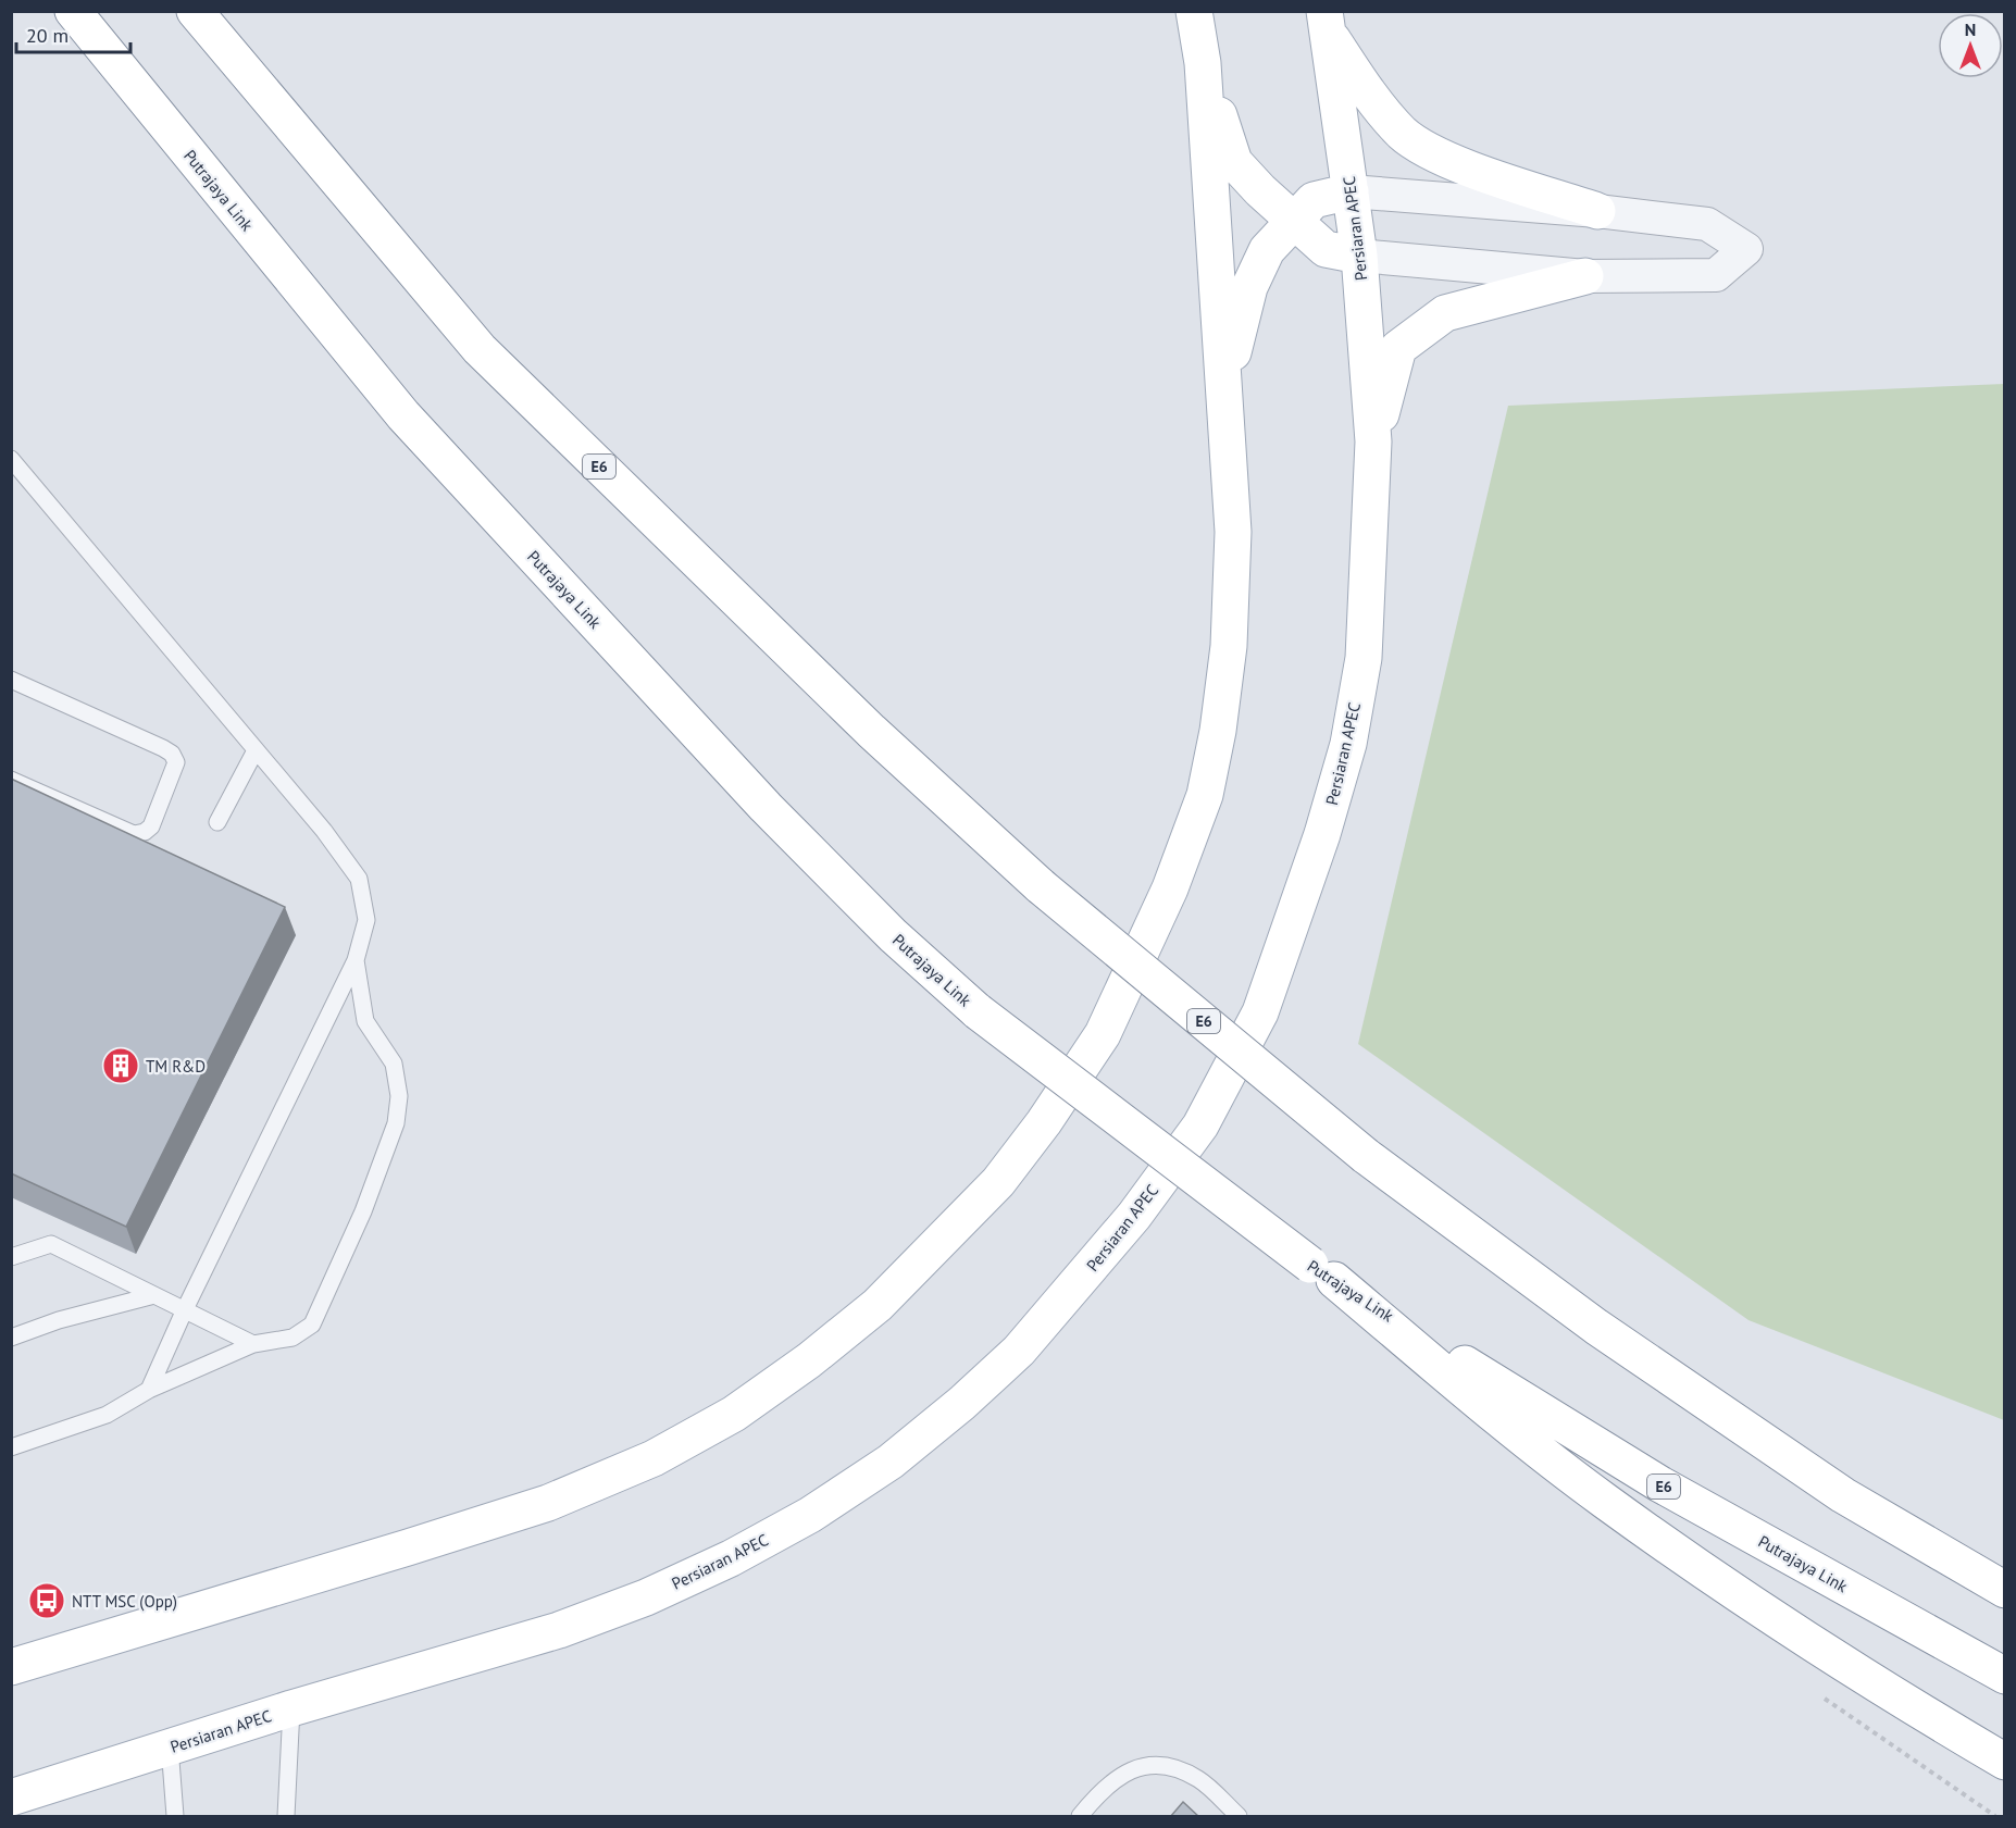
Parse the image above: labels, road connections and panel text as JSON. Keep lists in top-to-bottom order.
{
  "streets": {
    "main road": ["Putrajaya Link", "Persiaran APEC", "E6"]
  },
  "places": {
    "building": ["TM R&D"],
    "bus stop": ["NTT MSC (Opp)"]
  },
  "scale_bar": "20 m",
  "north": "top"
}
